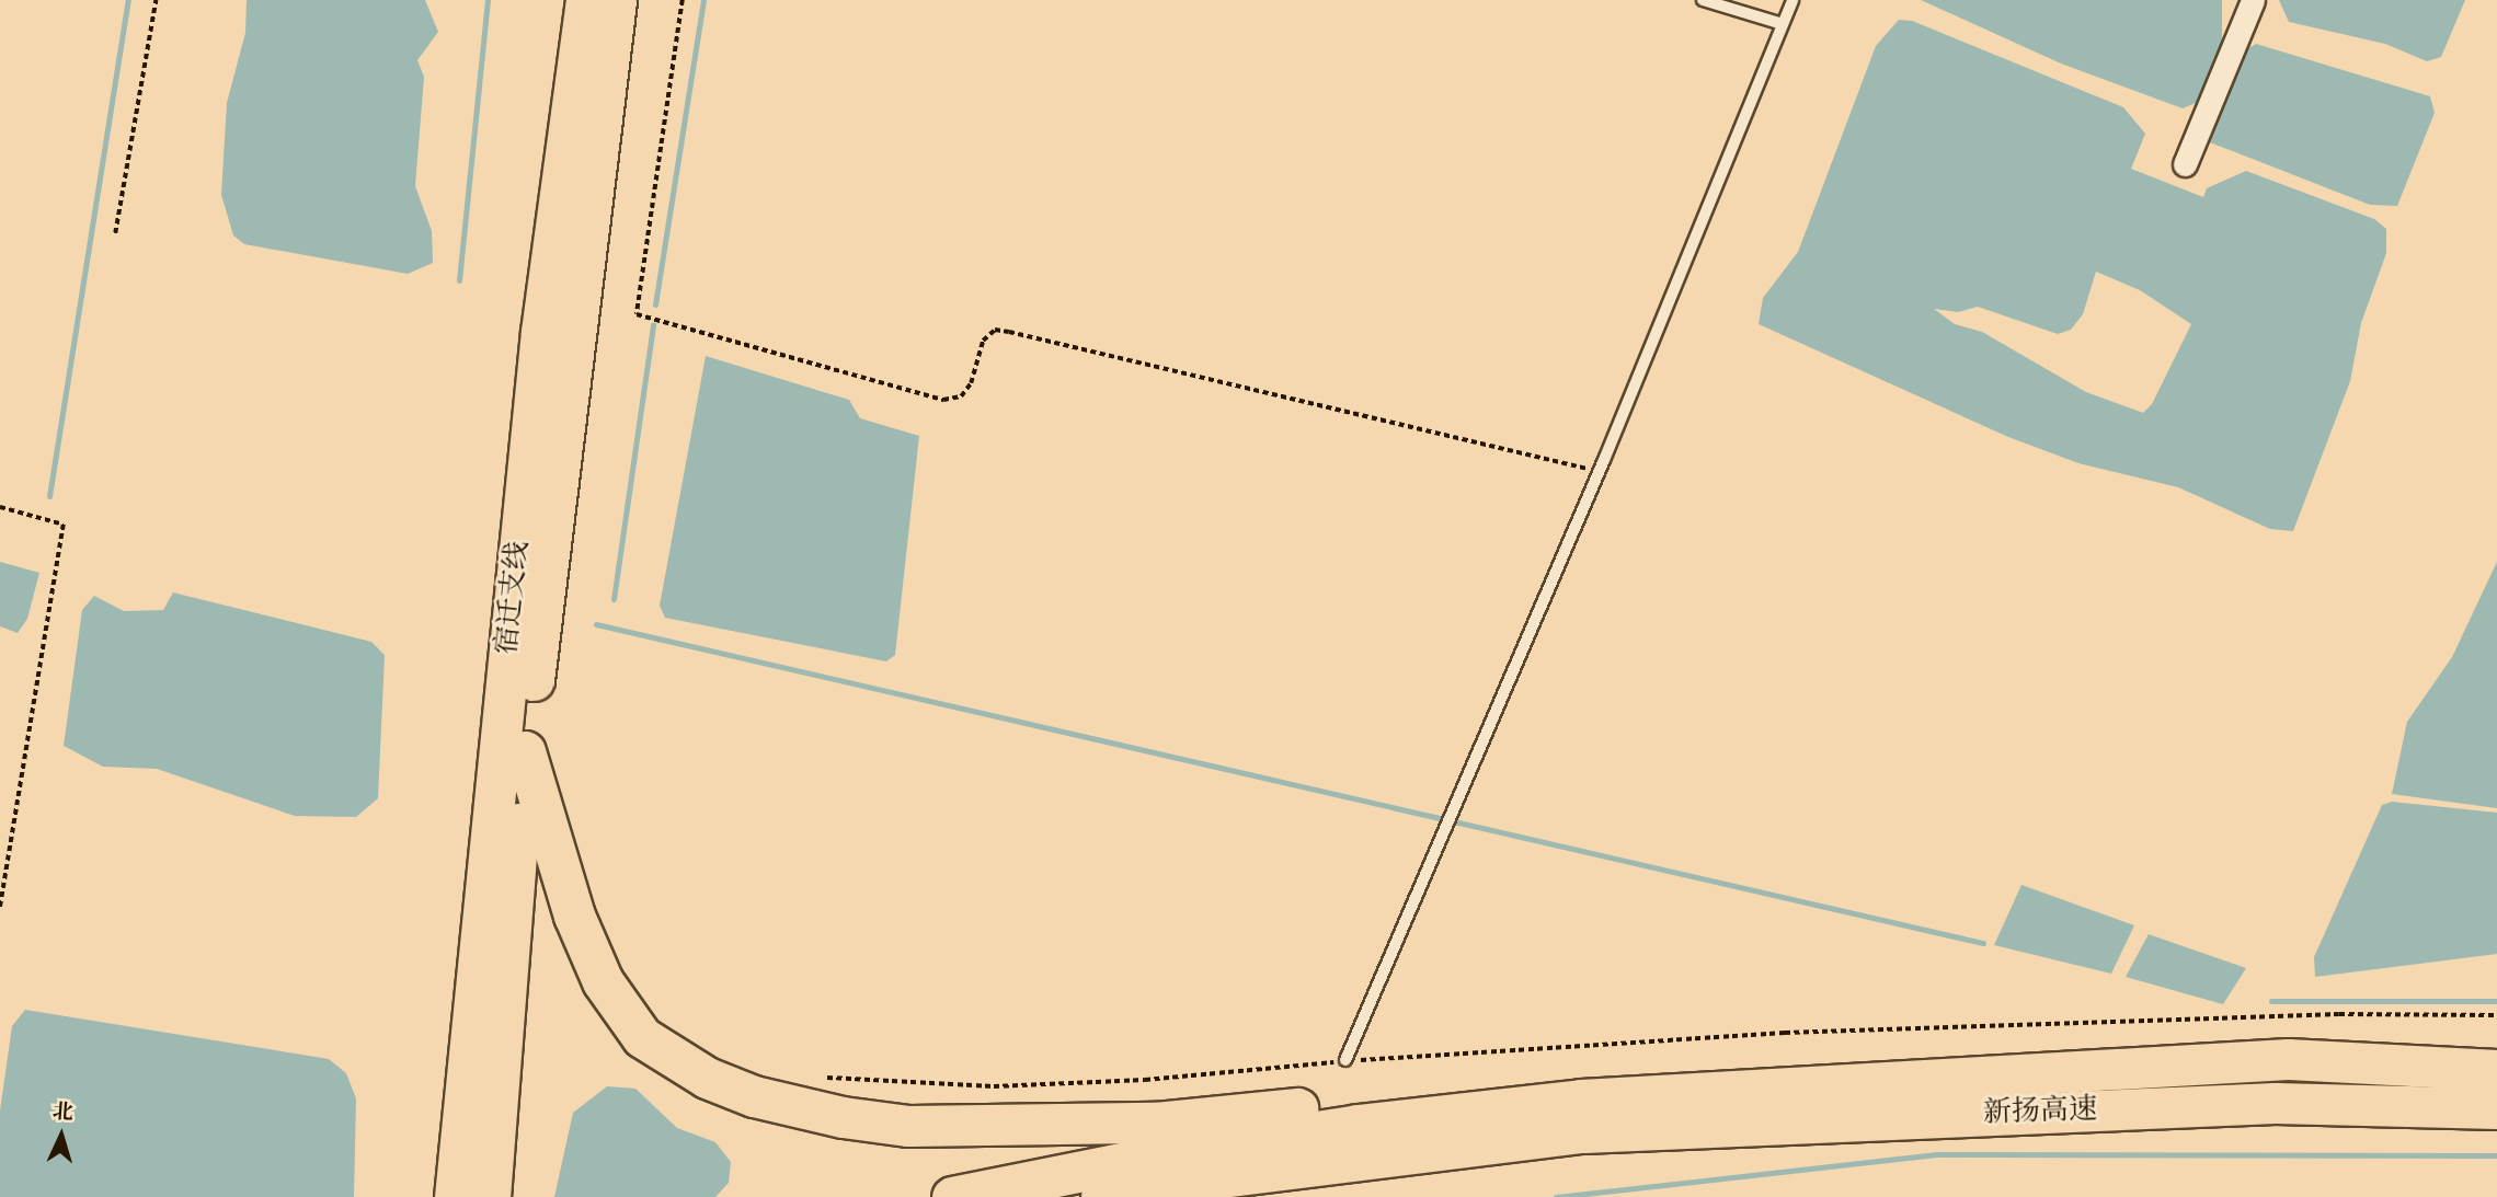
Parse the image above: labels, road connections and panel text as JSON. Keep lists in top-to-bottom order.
{
  "streets": {
    "highway": ["宿迁支线", "新扬高速"]
  },
  "north": "top"
}
